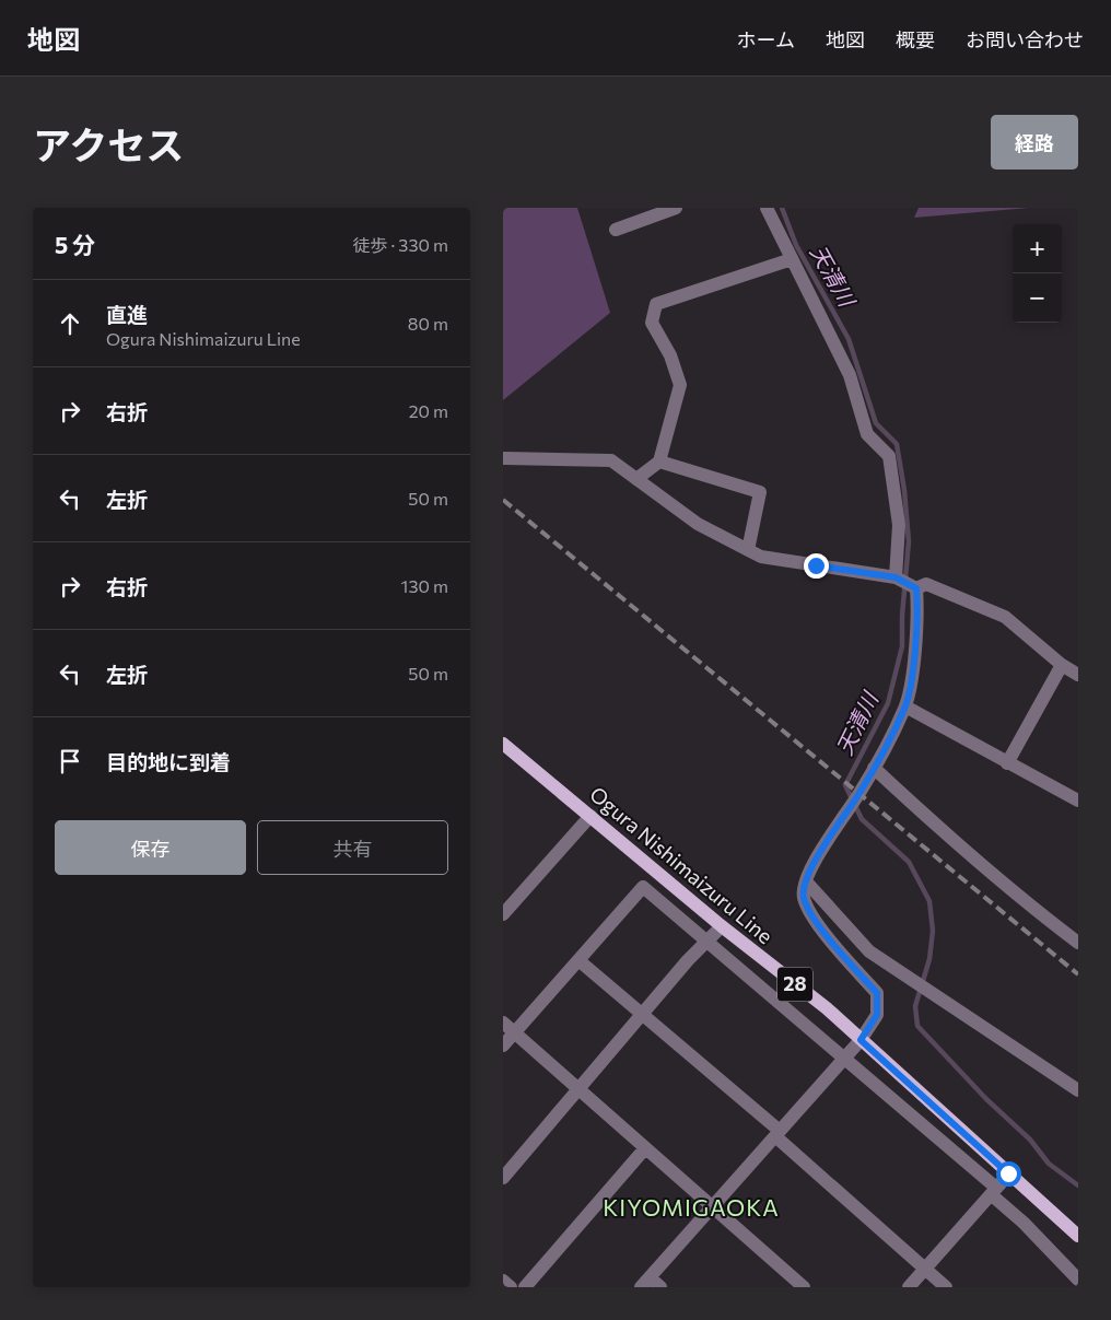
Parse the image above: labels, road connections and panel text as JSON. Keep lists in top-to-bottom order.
{
  "streets": {
    "main road": ["Ogura Nishimaizuru Line", "28"]
  },
  "districts": ["KIYOMIGAOKA"],
  "water": ["天清川"],
  "page": {
    "header": "地図",
    "nav": [
      "ホーム",
      "地図",
      "概要",
      "お問い合わせ"
    ],
    "title": "アクセス",
    "buttons": [
      "経路",
      ["保存", "共有"]
    ],
    "heading": ["5 分", "徒歩 · 330 m"],
    "map_buttons": ["+", "−"],
    "list": [
      ["直進", "Ogura Nishimaizuru Line", "80 m"],
      ["右折", "20 m"],
      ["左折", "50 m"],
      ["右折", "130 m"],
      ["左折", "50 m"],
      "目的地に到着"
    ]
  }
}
